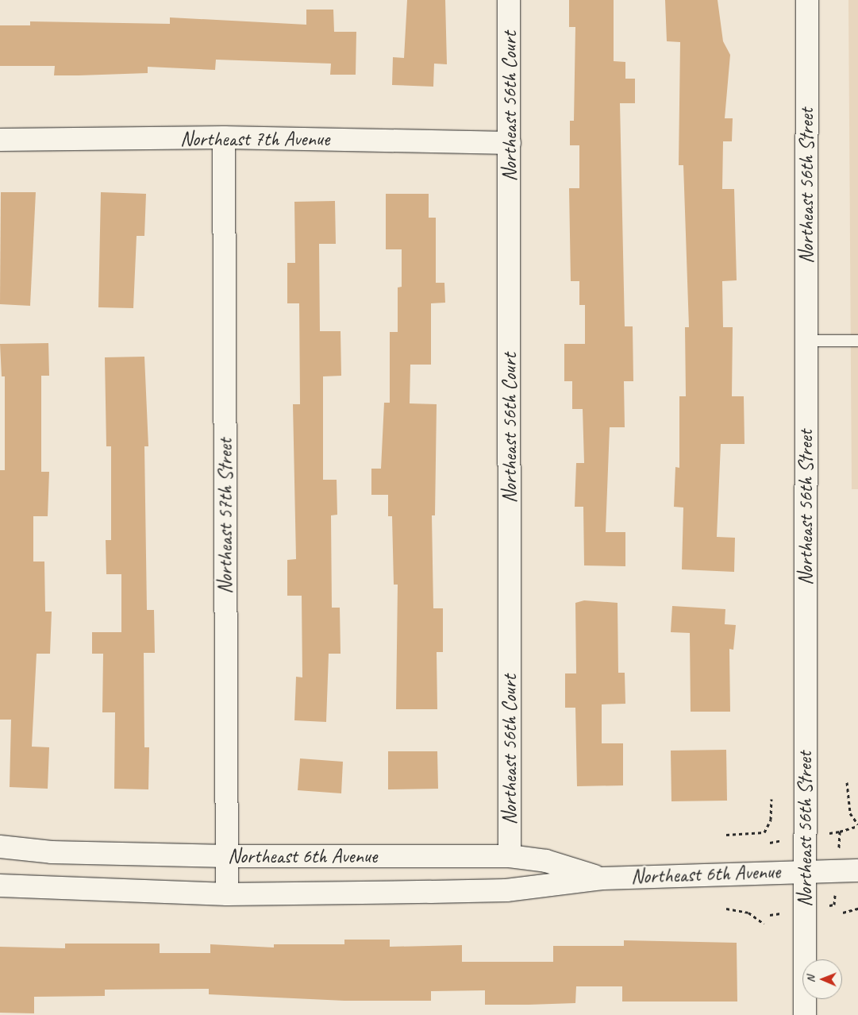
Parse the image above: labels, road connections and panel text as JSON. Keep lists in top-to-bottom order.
{
  "streets": {
    "street": [
      "Northeast 56th Court",
      "Northeast 7th Avenue",
      "Northeast 56th Street",
      "Northeast 57th Street",
      "Northeast 6th Avenue"
    ]
  },
  "crossings": [
    ["Northeast 56th Court", "Northeast 7th Avenue"],
    ["Northeast 56th Court", "Northeast 6th Avenue"],
    ["Northeast 7th Avenue", "Northeast 57th Street"],
    ["Northeast 56th Street", "Northeast 6th Avenue"],
    ["Northeast 57th Street", "Northeast 6th Avenue"]
  ],
  "north": "left"
}
